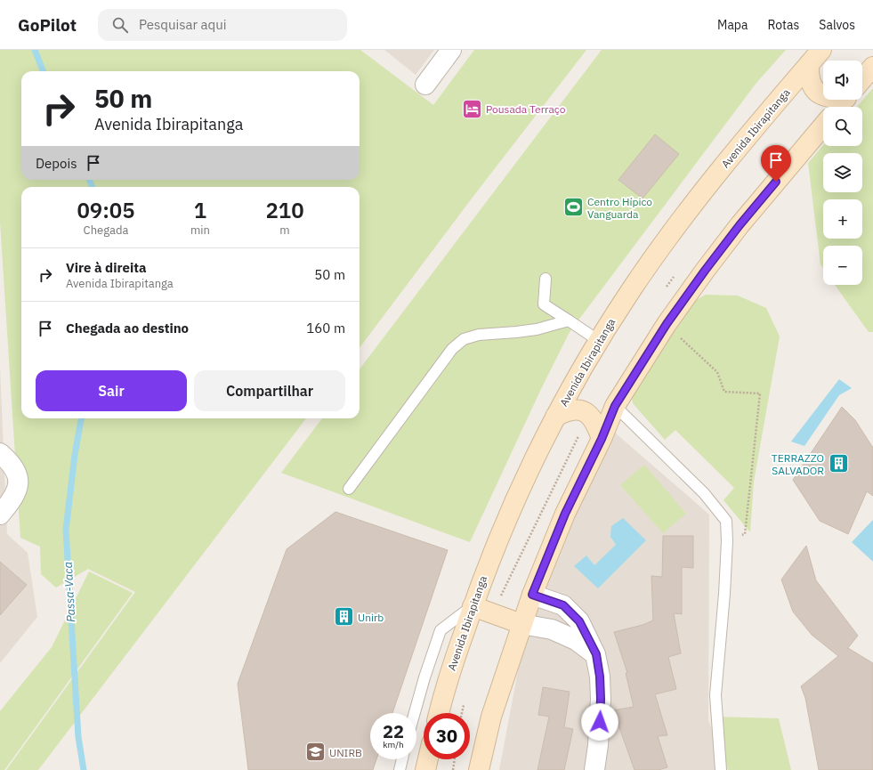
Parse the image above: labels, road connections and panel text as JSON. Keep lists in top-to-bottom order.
{
  "streets": {
    "main road": ["Avenida Ibirapitanga"]
  },
  "water": ["Passa-Vaca"],
  "places": {
    "hotel": ["Pousada Terraço"],
    "sports": ["Centro Hípico Vanguarda"],
    "building": ["TERRAZZO SALVADOR", "Unirb"],
    "school or university": ["UNIRB"]
  },
  "page": {
    "header": "GoPilot",
    "search": "Pesquisar aqui",
    "nav": ["Mapa", "Rotas", "Salvos"],
    "map_buttons": ["+", "−"],
    "turn": ["50 m", "Avenida Ibirapitanga"],
    "then": "Depois",
    "eta": [
      "09:05",
      "Chegada",
      "1",
      "min",
      "210",
      "m"
    ],
    "list": [
      {
        "name": "Vire à direita",
        "note": "Avenida Ibirapitanga",
        "value": "50 m"
      },
      {
        "name": "Chegada ao destino",
        "value": "160 m"
      }
    ],
    "buttons": ["Sair", "Compartilhar"],
    "speed": "22 km/h",
    "limit": "30"
  }
}
